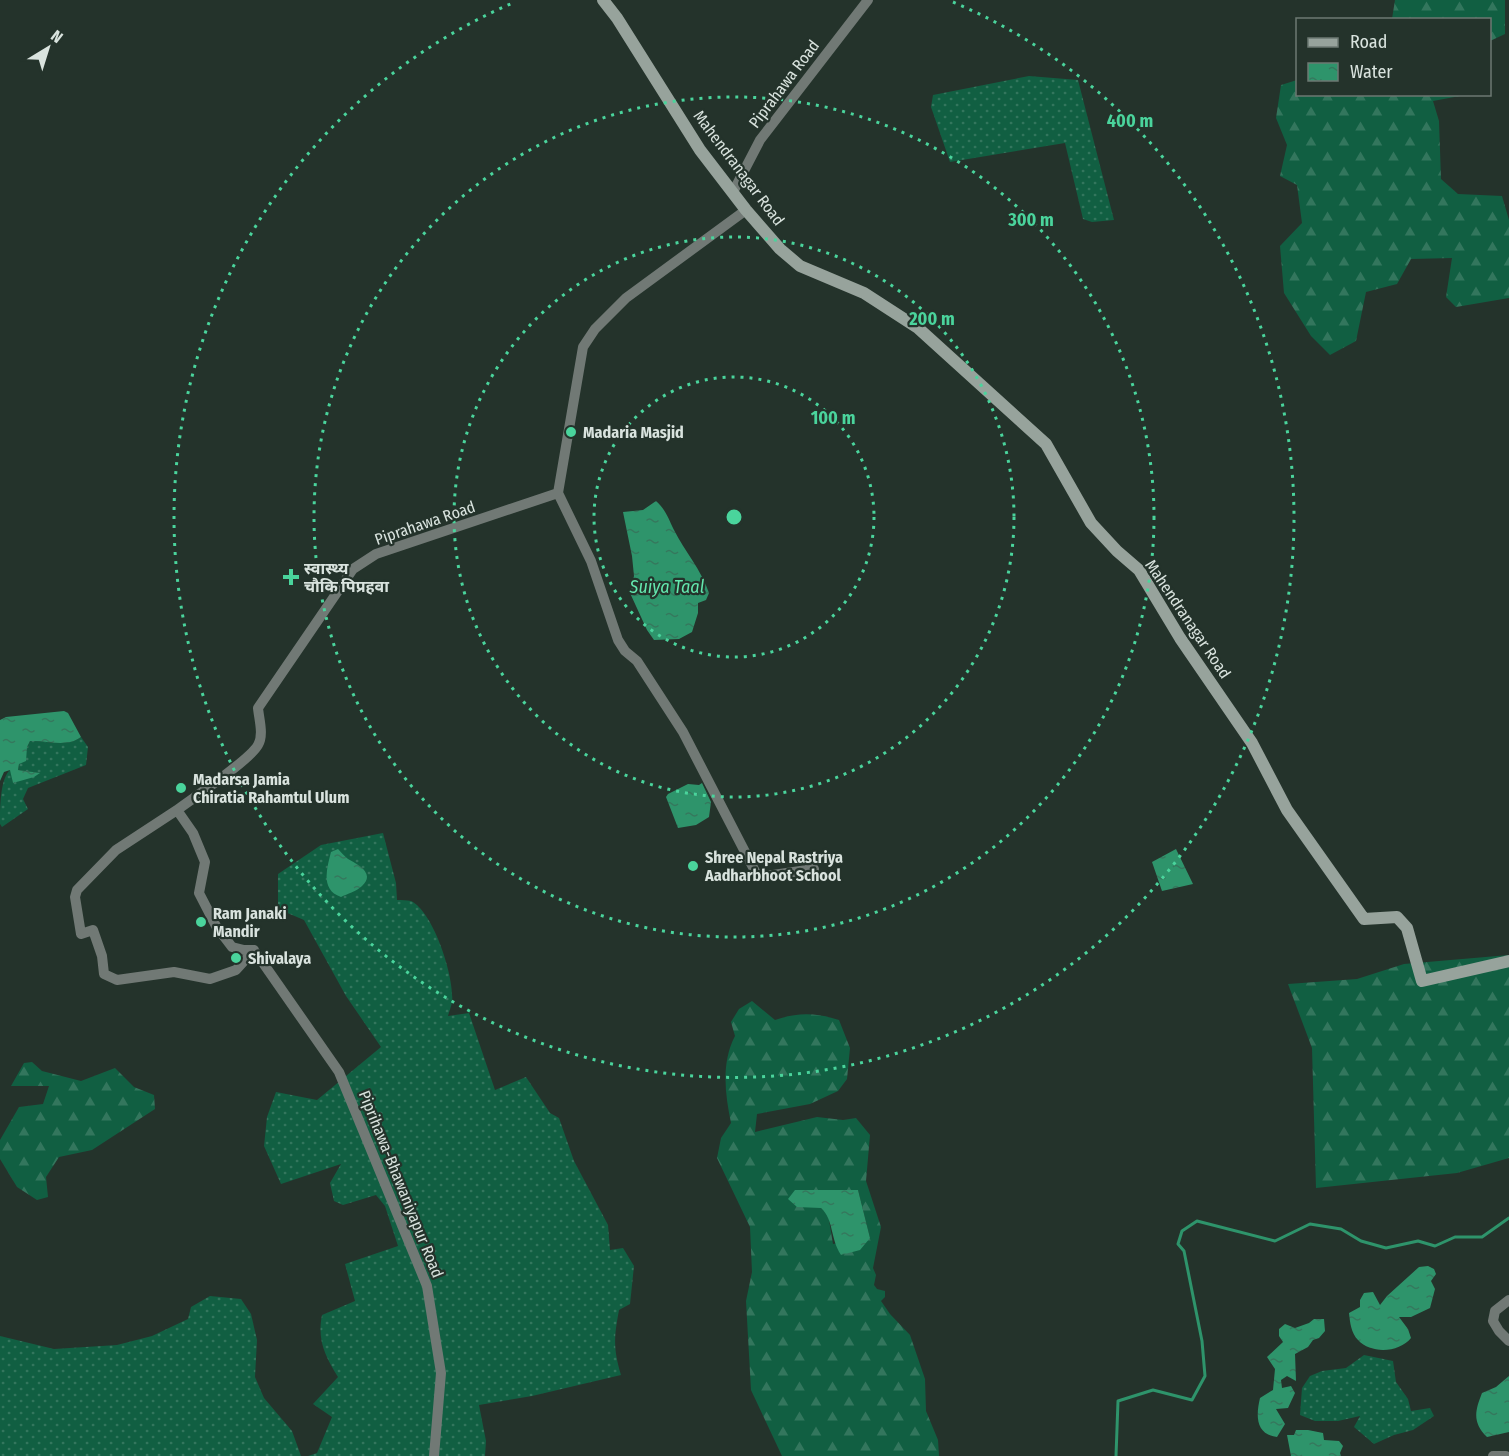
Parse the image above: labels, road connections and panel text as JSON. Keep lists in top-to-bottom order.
{
  "streets": {
    "street": ["Piprahawa Road", "Mahendranagar Road", "Piprihawa-Bhawaniyapur Road"]
  },
  "crossings": [
    ["Piprahawa Road", "Mahendranagar Road"]
  ],
  "water": ["Suiya Taal"],
  "places": {
    "other": [
      "Madaria Masjid",
      "Madarsa Jamia Chiratia Rahamtul Ulum",
      "Shree Nepal Rastriya Aadharbhoot School",
      "Ram Janaki Mandir",
      "Shivalaya"
    ],
    "health": ["स्वास्थ्य चाैकि पिप्रहवा"]
  },
  "legend": ["Road", "Water"],
  "north": "top right",
  "rings": [
    "400 m",
    "300 m",
    "200 m",
    "100 m"
  ]
}
